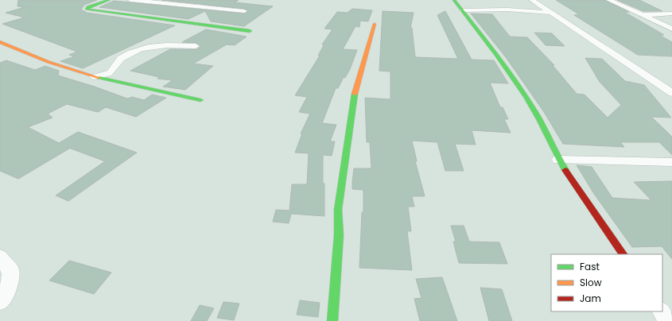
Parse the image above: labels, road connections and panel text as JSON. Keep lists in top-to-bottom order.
{
  "legend": ["Fast", "Slow", "Jam"]
}
